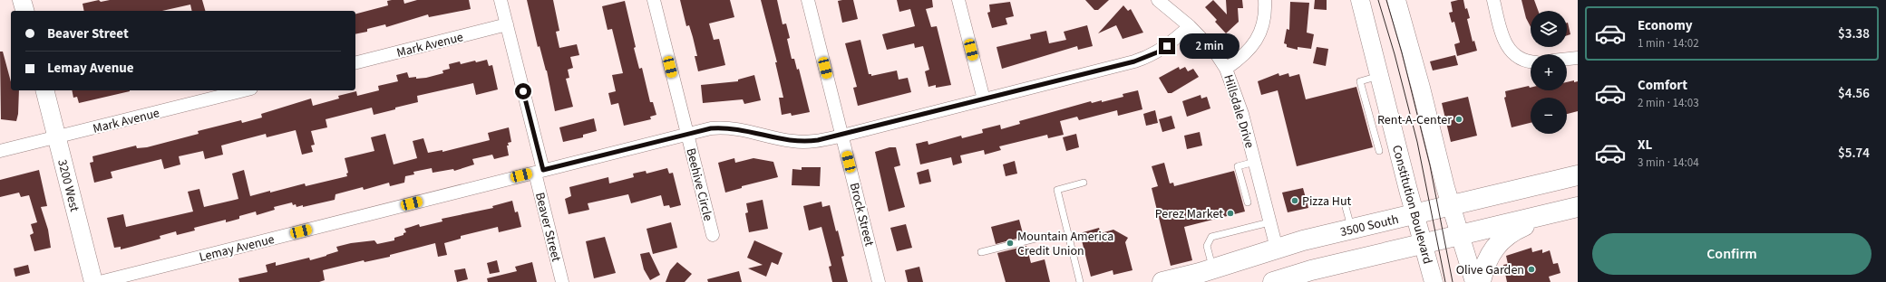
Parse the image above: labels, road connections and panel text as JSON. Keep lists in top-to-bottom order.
{
  "streets": {
    "main road": ["3200 West", "Constitution Boulevard", "3500 South"],
    "street": [
      "Mark Avenue",
      "Hillsdale Drive",
      "Beehive Circle",
      "Brock Street",
      "Beaver Street",
      "Lemay Avenue"
    ]
  },
  "crossings": [
    ["Mark Avenue", "3200 West"],
    ["Mark Avenue", "Beaver Street"],
    ["Hillsdale Drive", "3500 South"],
    ["Hillsdale Drive", "Lemay Avenue"],
    ["Beehive Circle", "Lemay Avenue"],
    ["Constitution Boulevard", "3500 South"],
    ["Brock Street", "Lemay Avenue"],
    ["Beaver Street", "Lemay Avenue"]
  ],
  "places": [
    "Rent-A-Center",
    "Pizza Hut",
    "Perez Market",
    "Mountain America Credit Union",
    "Olive Garden"
  ],
  "page": {
    "list": [
      {
        "name": "Economy",
        "note": "1 min · 14:02",
        "value": "$3.38"
      },
      {
        "name": "Comfort",
        "note": "2 min · 14:03",
        "value": "$4.56"
      },
      {
        "name": "XL",
        "note": "3 min · 14:04",
        "value": "$5.74"
      }
    ],
    "map_buttons": ["+", "−"],
    "banner": ["Beaver Street", "Lemay Avenue"],
    "bubble": "2 min",
    "buttons": "Confirm"
  }
}
